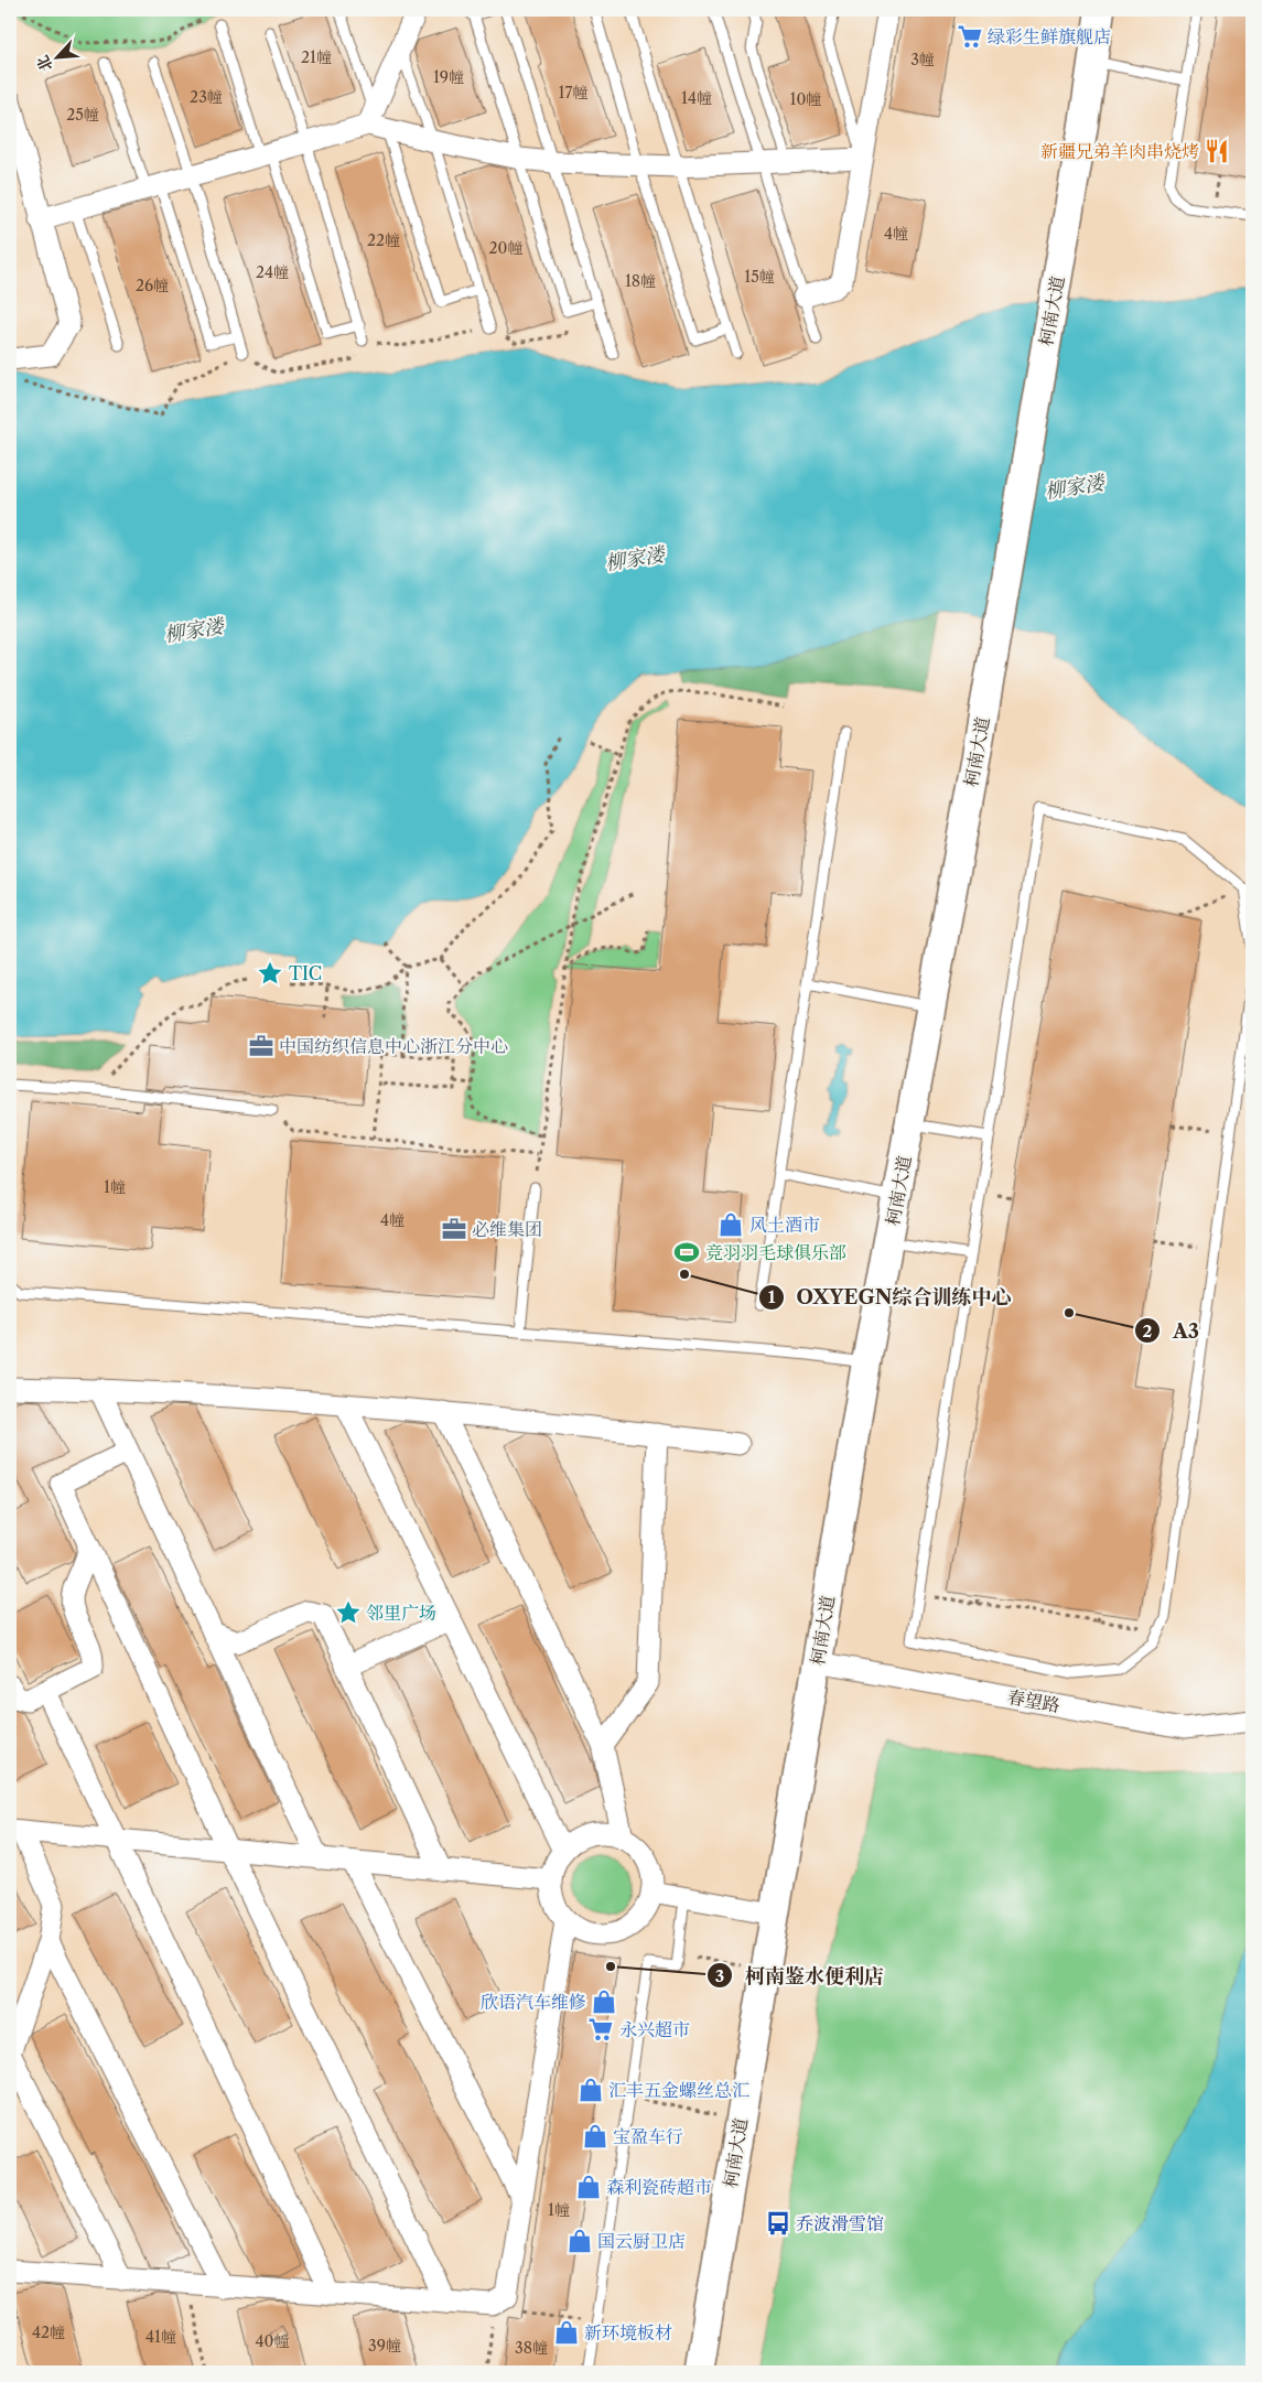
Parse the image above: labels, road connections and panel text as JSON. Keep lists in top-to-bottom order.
{
  "streets": {
    "main road": ["柯南大道"],
    "street": ["春望路"]
  },
  "crossings": [
    ["柯南大道", "春望路"]
  ],
  "water": ["柳家溇"],
  "places": {
    "supermarket": ["绿彩生鲜旗舰店", "永兴超市"],
    "restaurant": ["新疆兄弟羊肉串烧烤"],
    "place": ["TIC", "邻里广场"],
    "office": ["中国纺织信息中心浙江分中心", "必维集团"],
    "shop": [
      "风土酒市",
      "欣语汽车维修",
      "汇丰五金螺丝总汇",
      "宝盈车行",
      "森利瓷砖超市",
      "国云厨卫店",
      "新环境板材"
    ],
    "sports": ["竞羽羽毛球俱乐部"],
    "other": ["OXYEGN综合训练中心", "A3", "柯南鉴水便利店"],
    "bus stop": ["乔波滑雪馆"]
  },
  "house_numbers": [
    "21幢",
    "3幢",
    "19幢",
    "17幢",
    "23幢",
    "14幢",
    "10幢",
    "25幢",
    "4幢",
    "22幢",
    "20幢",
    "24幢",
    "15幢",
    "18幢",
    "26幢",
    "1幢",
    "4幢",
    "1幢",
    "42幢",
    "41幢",
    "40幢",
    "39幢",
    "38幢"
  ],
  "north": "bottom left"
}
